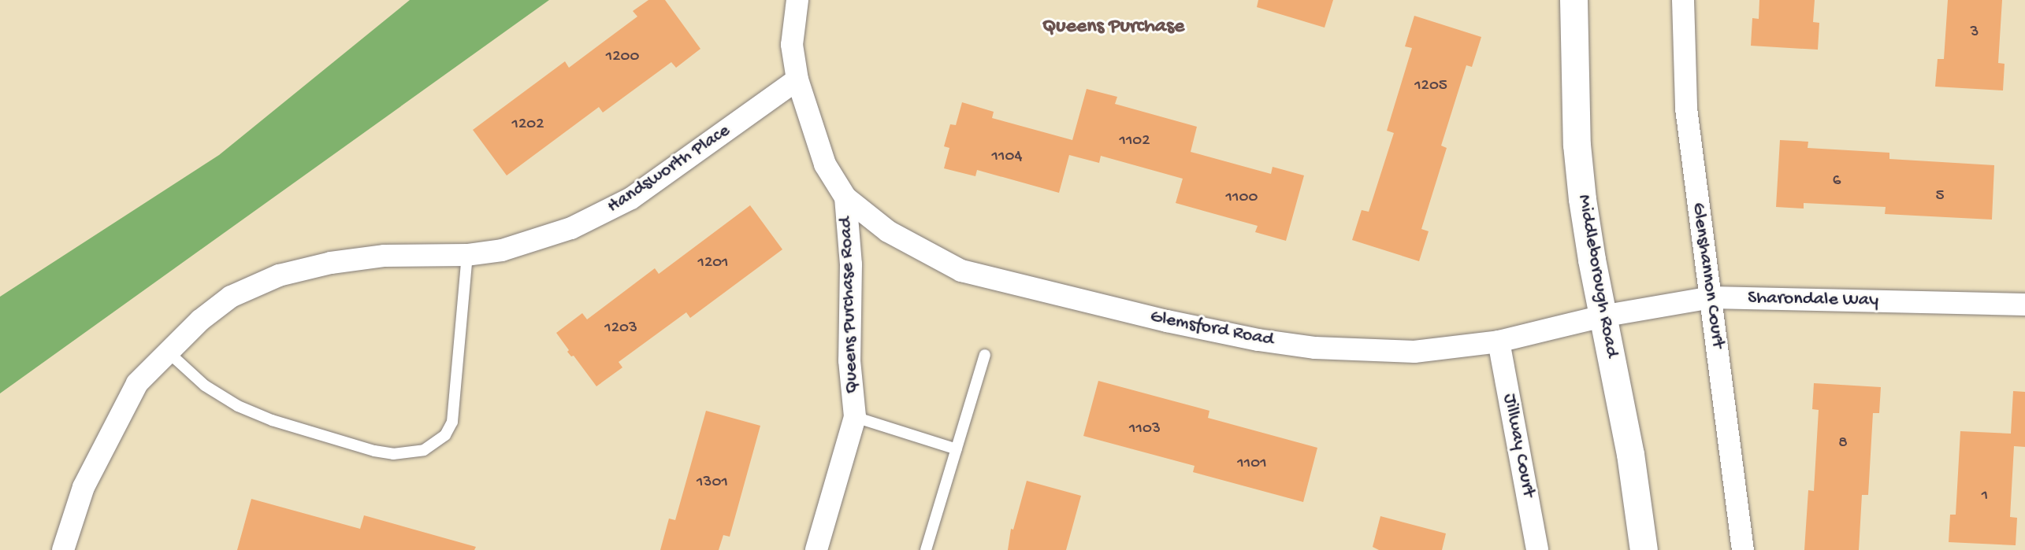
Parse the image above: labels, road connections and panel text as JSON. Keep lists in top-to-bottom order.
{
  "streets": {
    "street": [
      "Handsworth Place",
      "Glenshannon Court",
      "Middleborough Road",
      "Sharondale Way",
      "Queens Purchase Road",
      "Glemsford Road",
      "Jillway Court"
    ]
  },
  "crossings": [
    ["Handsworth Place", "Queens Purchase Road"],
    ["Glenshannon Court", "Sharondale Way"],
    ["Middleborough Road", "Sharondale Way"],
    ["Middleborough Road", "Glemsford Road"],
    ["Sharondale Way", "Glemsford Road"],
    ["Queens Purchase Road", "Glemsford Road"],
    ["Glemsford Road", "Jillway Court"]
  ],
  "districts": ["Queens Purchase"],
  "house_numbers": [
    "3",
    "1200",
    "1205",
    "1202",
    "1102",
    "1104",
    "6",
    "5",
    "1100",
    "1201",
    "1203",
    "1103",
    "8",
    "1101",
    "1301",
    "1"
  ]
}
